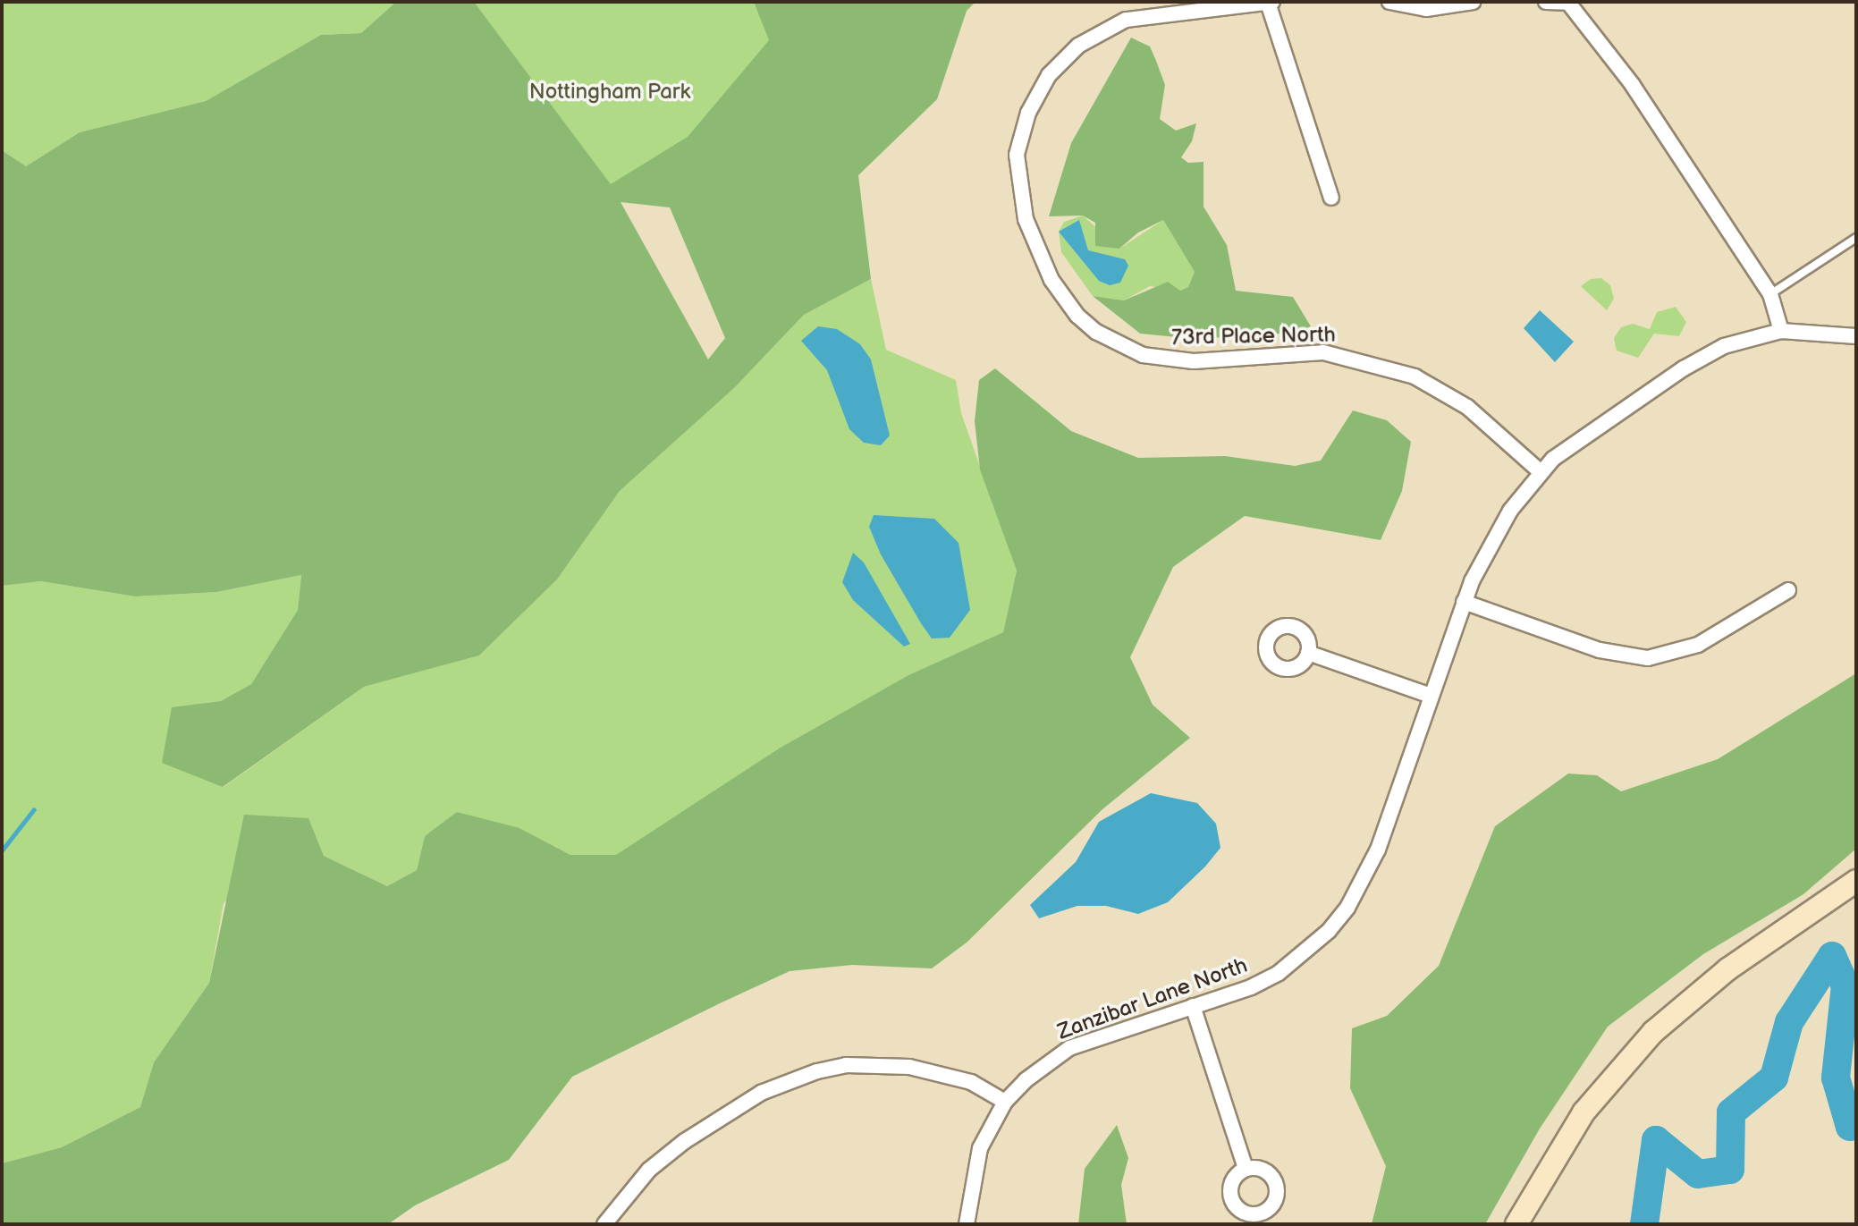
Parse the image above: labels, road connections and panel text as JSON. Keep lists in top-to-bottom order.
{
  "streets": {
    "street": ["73rd Place North", "Zanzibar Lane North"]
  },
  "crossings": [
    ["73rd Place North", "Zanzibar Lane North"]
  ],
  "parks": ["Nottingham Park"]
}
